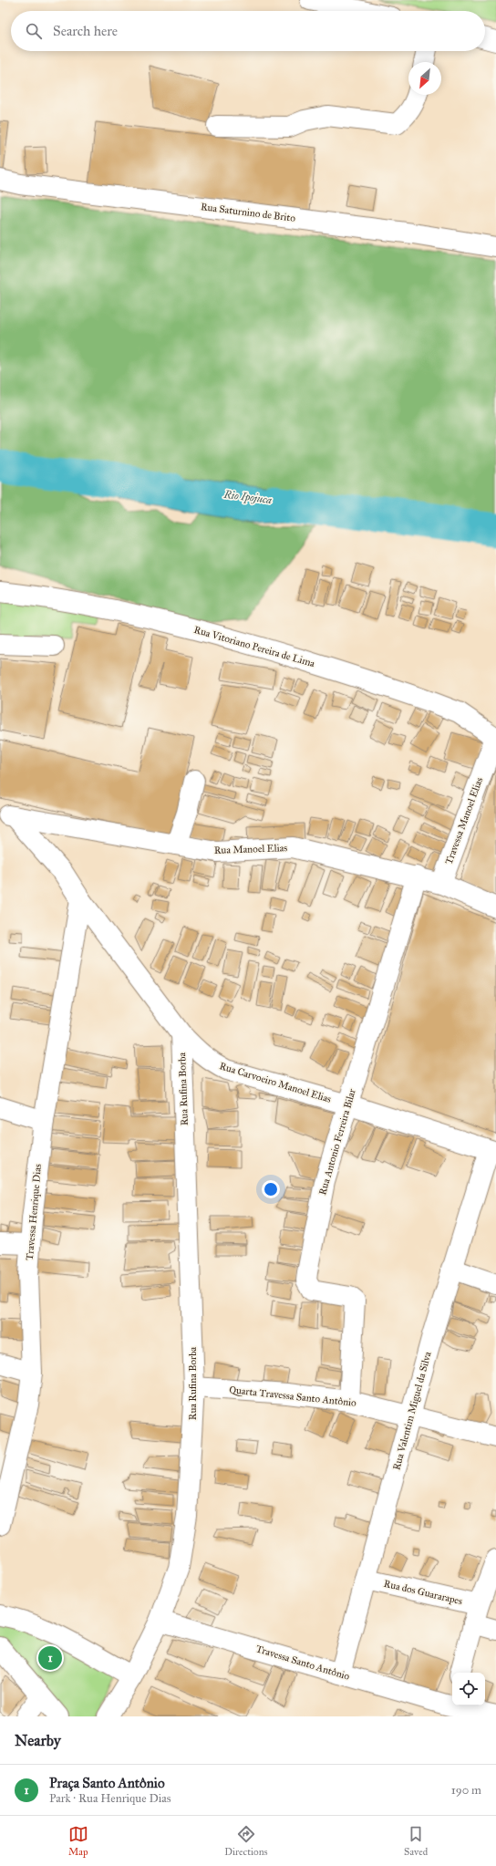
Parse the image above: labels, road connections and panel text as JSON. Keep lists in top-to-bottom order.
{
  "streets": {
    "street": [
      "Rua Saturnino de Brito",
      "Rua Vitoriano Pereira de Lima",
      "Travessa Manoel Elias",
      "Rua Manoel Elias",
      "Rua Carvoeiro Manoel Elias",
      "Rua Rufina Borba",
      "Rua Antonio Ferreira Bilar",
      "Travessa Henrique Dias",
      "Quarta Travessa Santo Antônio",
      "Rua Valentim Miguel da Silva",
      "Rua dos Guararapes",
      "Travessa Santo Antônio"
    ]
  },
  "crossings": [
    ["Rua Vitoriano Pereira de Lima", "Travessa Manoel Elias"],
    ["Travessa Manoel Elias", "Rua Manoel Elias"],
    ["Rua Manoel Elias", "Rua Carvoeiro Manoel Elias"],
    ["Rua Manoel Elias", "Rua Antonio Ferreira Bilar"],
    ["Rua Carvoeiro Manoel Elias", "Rua Rufina Borba"],
    ["Rua Carvoeiro Manoel Elias", "Rua Antonio Ferreira Bilar"],
    ["Rua Carvoeiro Manoel Elias", "Travessa Henrique Dias"],
    ["Rua Carvoeiro Manoel Elias", "Rua Valentim Miguel da Silva"],
    ["Rua Rufina Borba", "Quarta Travessa Santo Antônio"],
    ["Rua Rufina Borba", "Travessa Santo Antônio"],
    ["Rua Antonio Ferreira Bilar", "Quarta Travessa Santo Antônio"],
    ["Quarta Travessa Santo Antônio", "Rua Valentim Miguel da Silva"],
    ["Rua Valentim Miguel da Silva", "Rua dos Guararapes"],
    ["Rua Valentim Miguel da Silva", "Travessa Santo Antônio"]
  ],
  "water": ["Rio Ipojuca"],
  "north": "bottom left",
  "page": {
    "search": "Search here",
    "pins": "1",
    "heading": "Nearby",
    "list": [
      {
        "mark": "1",
        "name": "Praça Santo Antônio",
        "note": "Park · Rua Henrique Dias",
        "value": "190 m"
      }
    ],
    "nav": ["Map", "Directions", "Saved"]
  }
}
